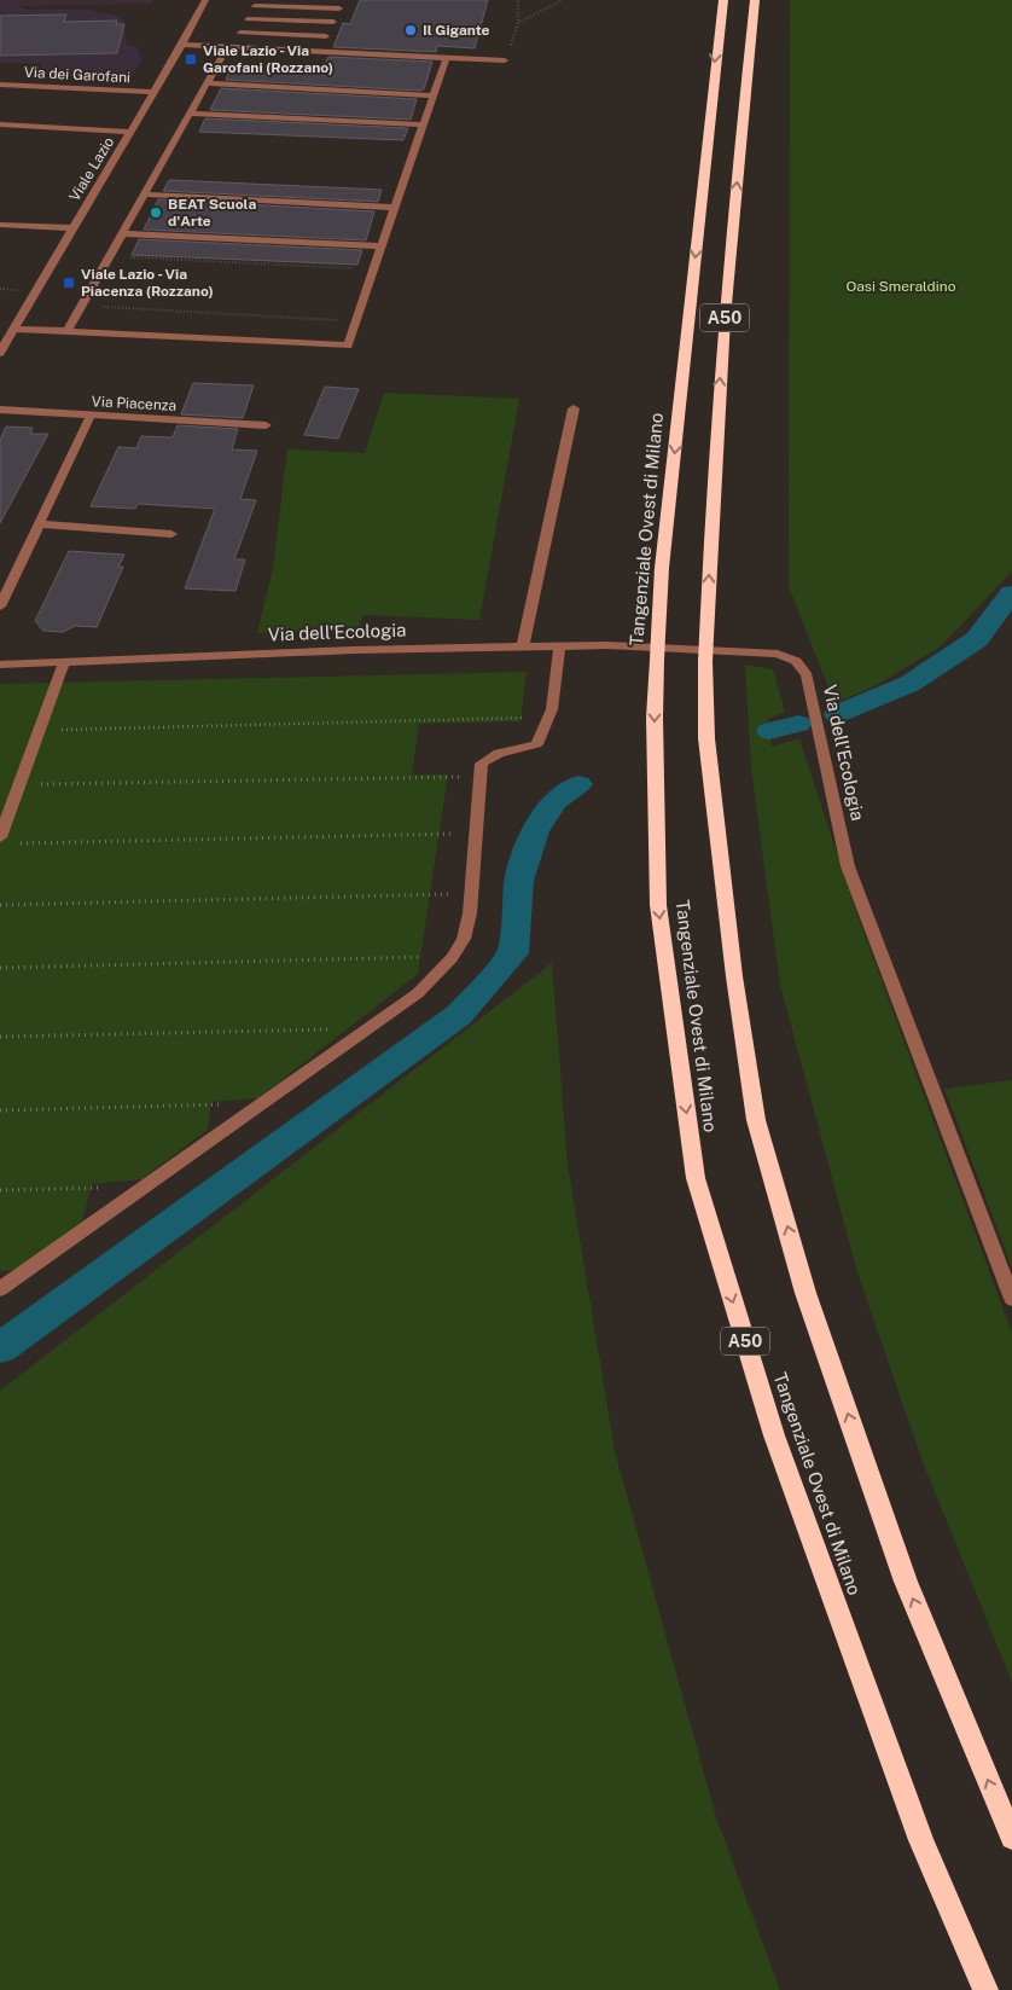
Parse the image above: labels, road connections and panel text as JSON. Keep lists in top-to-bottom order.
{
  "streets": {
    "highway": ["A50", "Tangenziale Ovest di Milano"],
    "street": [
      "Via dei Garofani",
      "Viale Lazio",
      "Via Piacenza",
      "Via dell'Ecologia"
    ]
  },
  "crossings": [
    ["Via dei Garofani", "Viale Lazio"]
  ],
  "parks": ["Oasi Smeraldino"],
  "places": {
    "other": ["Il Gigante", "BEAT Scuola d'Arte"],
    "transit": ["Viale Lazio - Via Garofani (Rozzano)", "Viale Lazio - Via Piacenza (Rozzano)"]
  }
}
